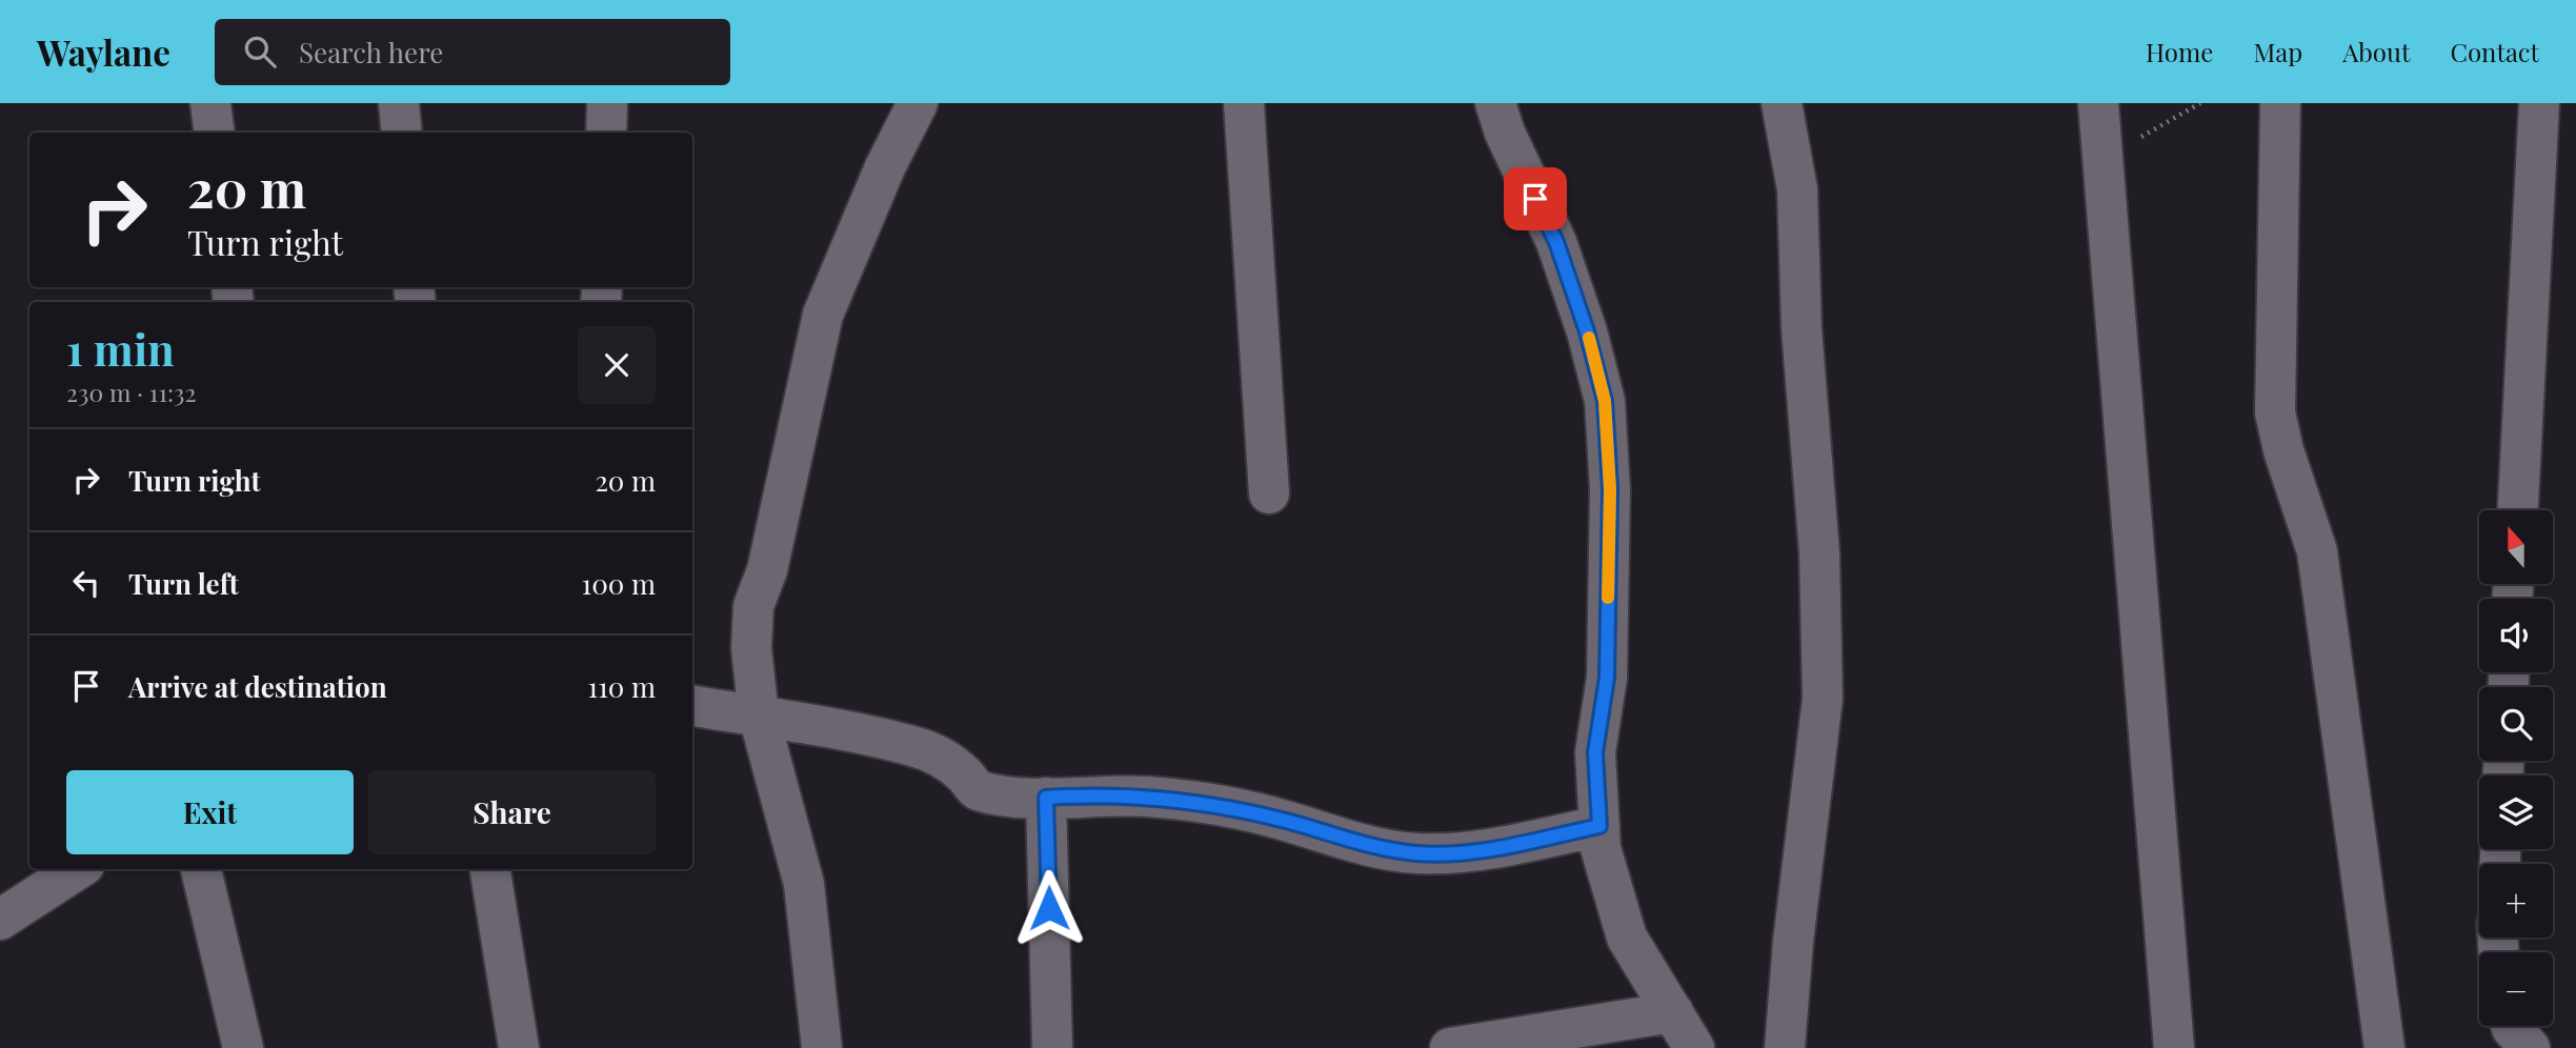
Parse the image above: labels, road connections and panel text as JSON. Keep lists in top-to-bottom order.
{
  "north": "top",
  "page": {
    "header": "Waylane",
    "search": "Search here",
    "nav": [
      "Home",
      "Map",
      "About",
      "Contact"
    ],
    "turn": ["20 m", "Turn right"],
    "heading": ["1 min", "230 m · 11:32"],
    "list": [
      {
        "name": "Turn right",
        "value": "20 m"
      },
      {
        "name": "Turn left",
        "value": "100 m"
      },
      {
        "name": "Arrive at destination",
        "value": "110 m"
      }
    ],
    "map_buttons": ["+", "−"],
    "buttons": ["Exit", "Share"]
  }
}
